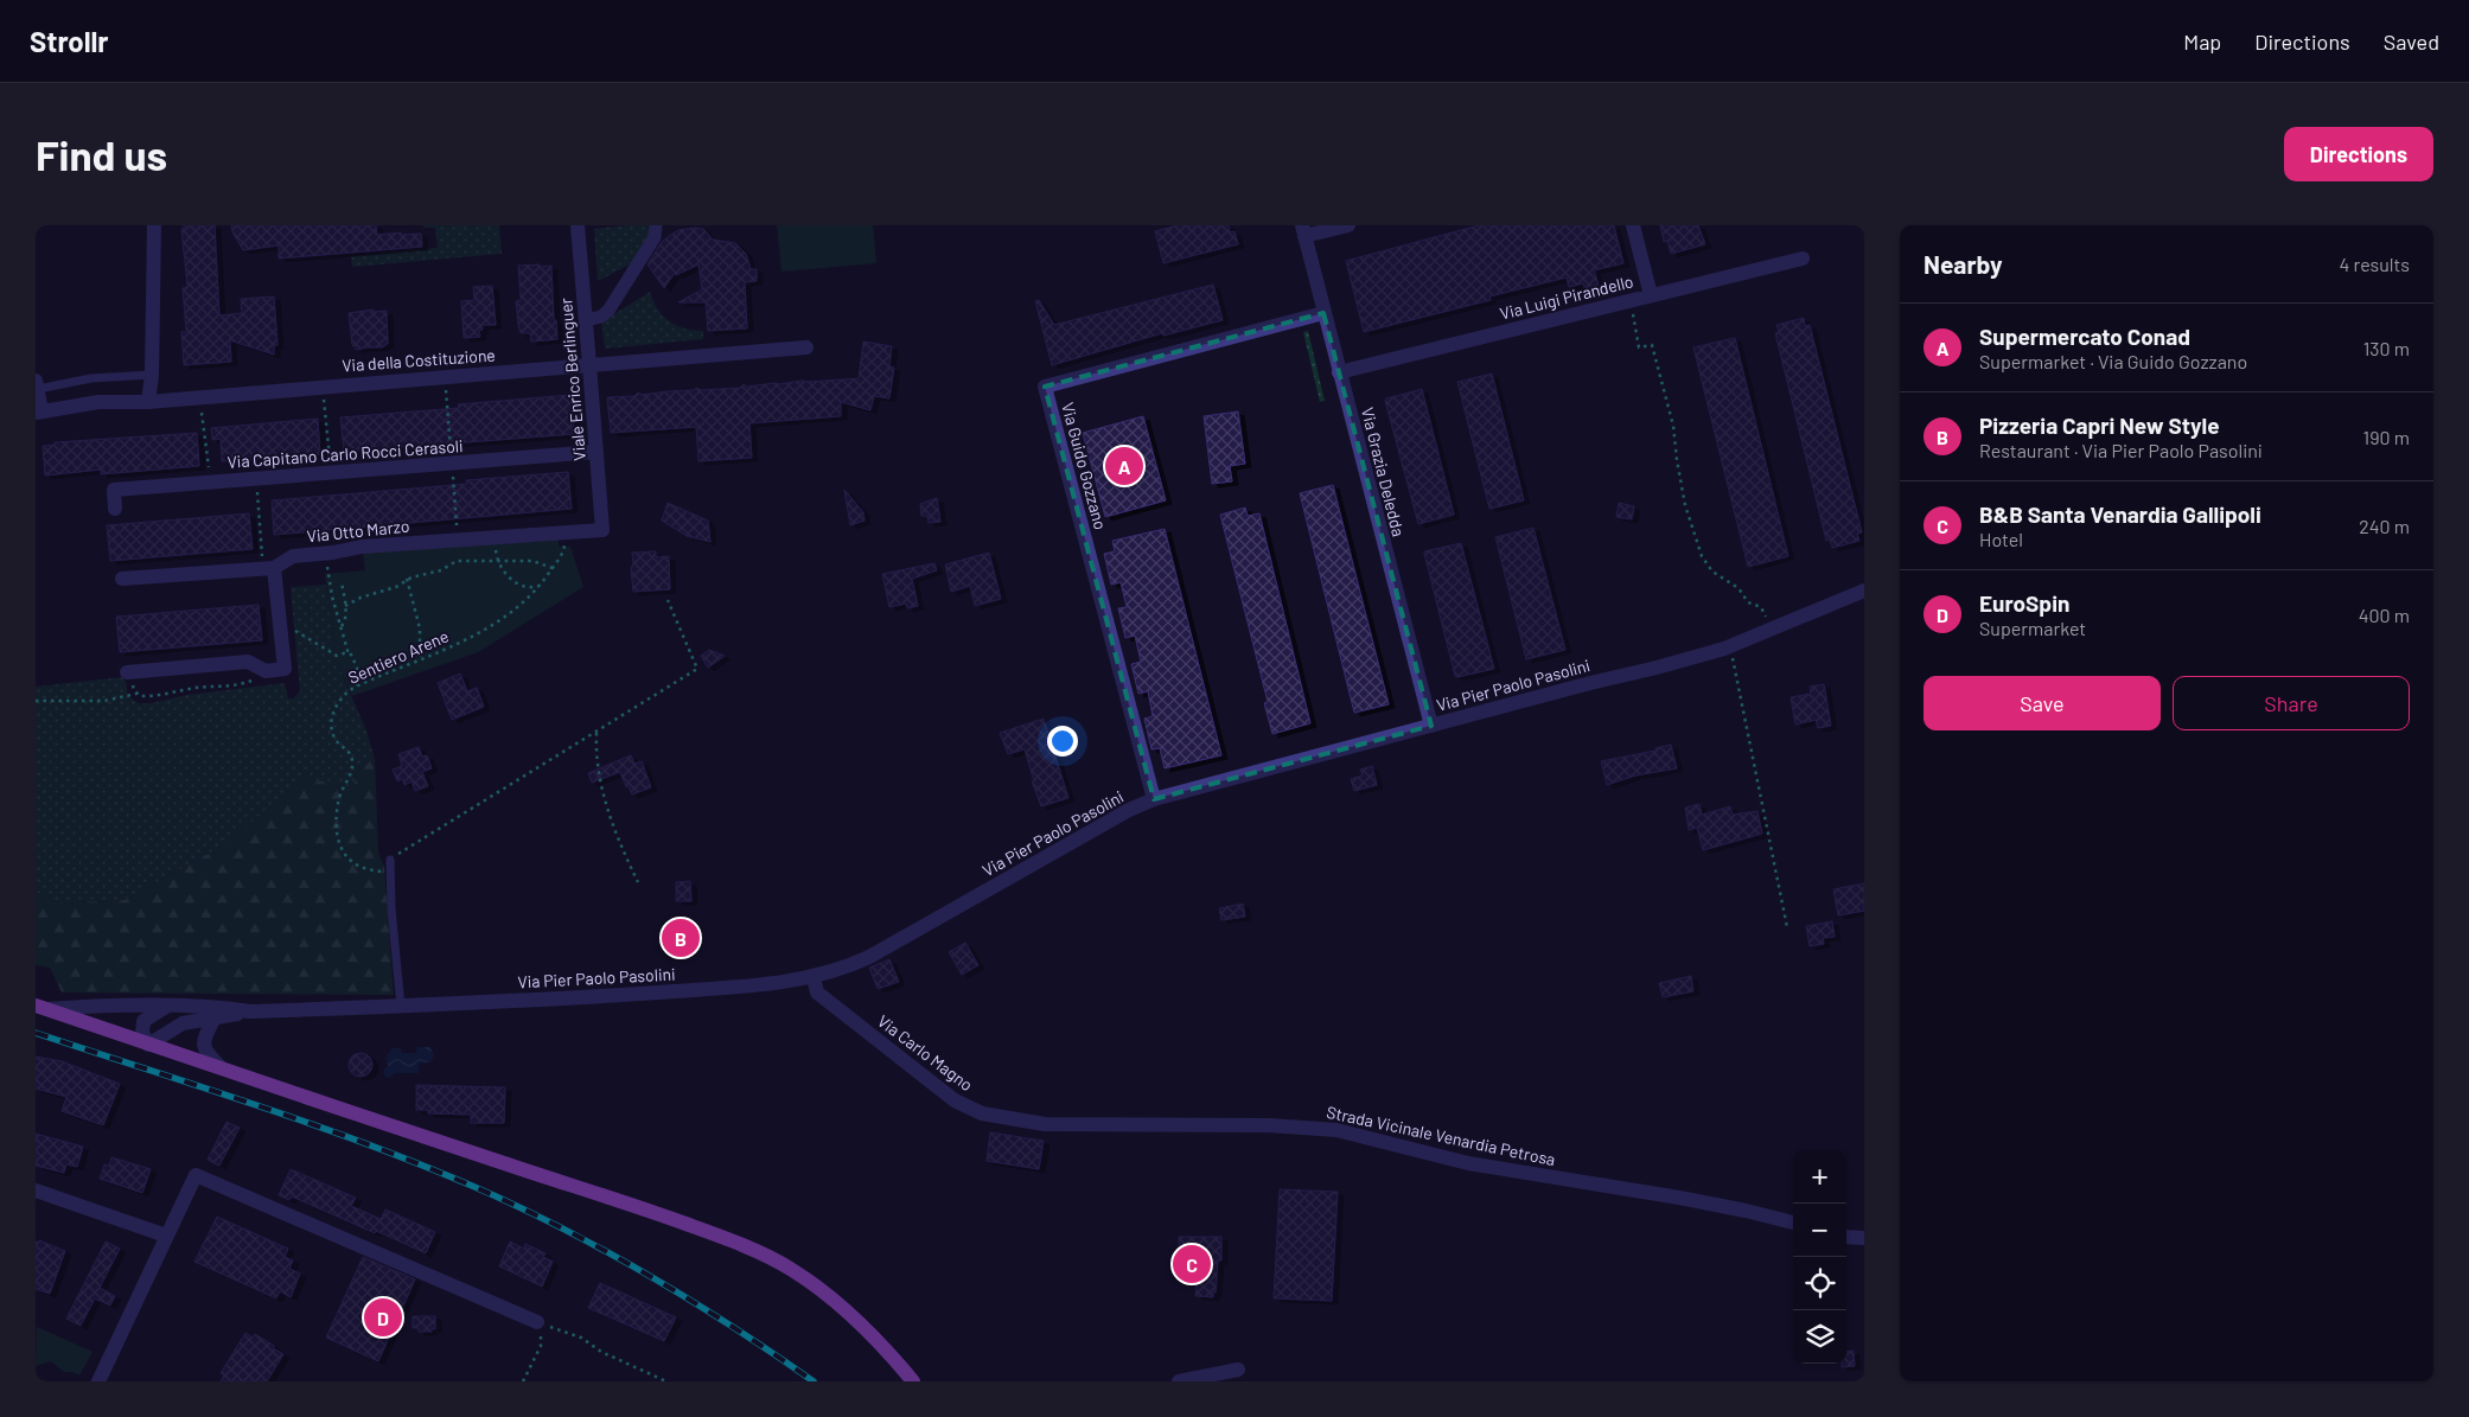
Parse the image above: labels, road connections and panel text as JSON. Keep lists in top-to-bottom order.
{
  "streets": {
    "street": [
      "Via Luigi Pirandello",
      "Via della Costituzione",
      "Viale Enrico Berlinguer",
      "Via Capitano Carlo Rocci Cerasoli",
      "Via Guido Gozzano",
      "Via Grazia Deledda",
      "Via Otto Marzo",
      "Via Pier Paolo Pasolini",
      "Via Carlo Magno",
      "Strada Vicinale Venardia Petrosa"
    ],
    "path": ["Sentiero Arene"]
  },
  "crossings": [
    ["Via Luigi Pirandello", "Via Grazia Deledda"],
    ["Via della Costituzione", "Viale Enrico Berlinguer"],
    ["Viale Enrico Berlinguer", "Via Capitano Carlo Rocci Cerasoli"],
    ["Viale Enrico Berlinguer", "Via Otto Marzo"],
    ["Via Guido Gozzano", "Via Grazia Deledda"],
    ["Via Guido Gozzano", "Via Pier Paolo Pasolini"],
    ["Via Grazia Deledda", "Via Pier Paolo Pasolini"],
    ["Via Otto Marzo", "Sentiero Arene"],
    ["Via Pier Paolo Pasolini", "Via Carlo Magno"],
    ["Via Carlo Magno", "Strada Vicinale Venardia Petrosa"]
  ],
  "page": {
    "header": "Strollr",
    "nav": ["Map", "Directions", "Saved"],
    "buttons": [
      "Directions",
      ["Save", "Share"]
    ],
    "title": "Find us",
    "heading": ["Nearby", "4 results"],
    "list": [
      {
        "mark": "A",
        "name": "Supermercato Conad",
        "note": "Supermarket · Via Guido Gozzano",
        "value": "130 m"
      },
      {
        "mark": "B",
        "name": "Pizzeria Capri New Style",
        "note": "Restaurant · Via Pier Paolo Pasolini",
        "value": "190 m"
      },
      {
        "mark": "C",
        "name": "B&B Santa Venardia Gallipoli",
        "note": "Hotel",
        "value": "240 m"
      },
      {
        "mark": "D",
        "name": "EuroSpin",
        "note": "Supermarket",
        "value": "400 m"
      }
    ],
    "pins": [
      "A",
      "B",
      "C",
      "D"
    ],
    "map_buttons": ["+", "−"]
  }
}
